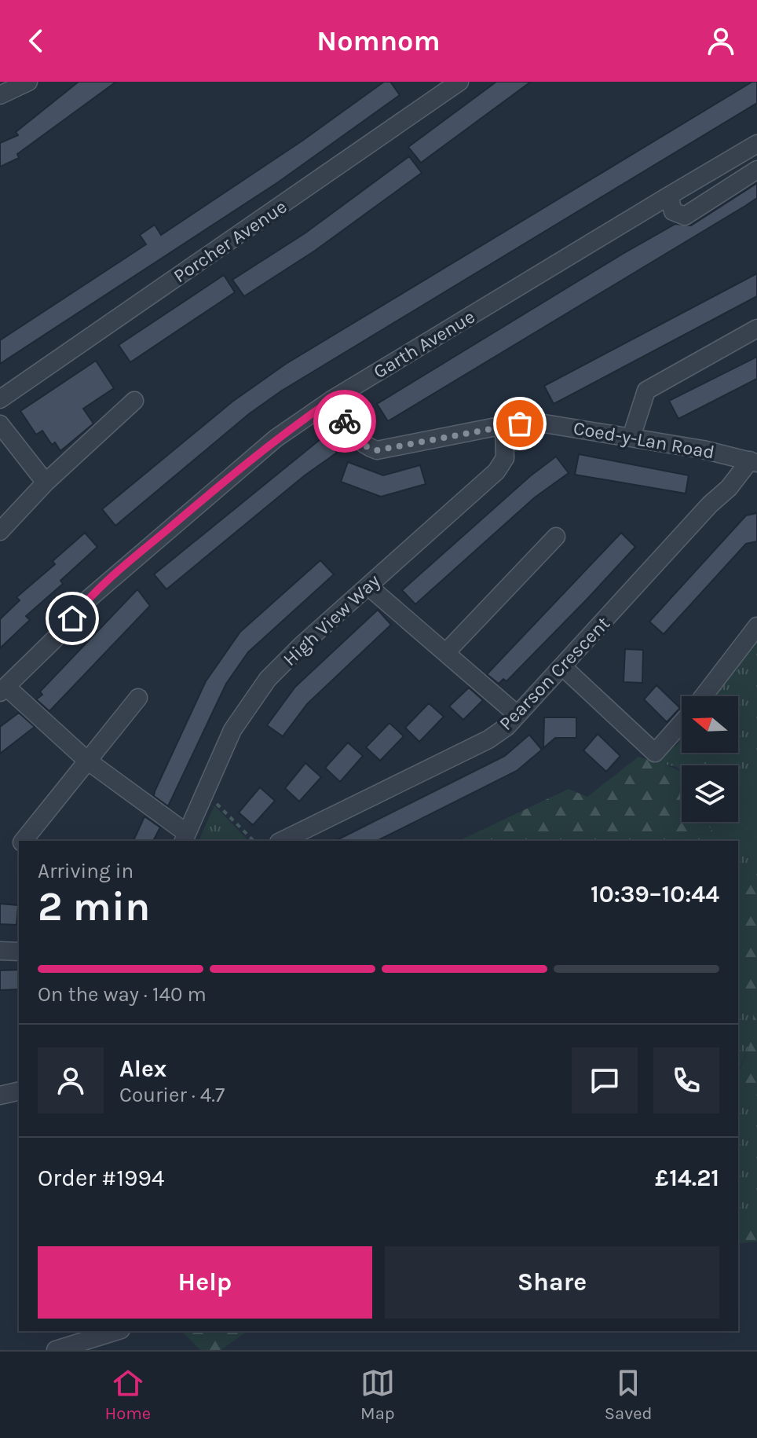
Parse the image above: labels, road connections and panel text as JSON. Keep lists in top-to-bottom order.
{
  "streets": {
    "street": [
      "Porcher Avenue",
      "Garth Avenue",
      "Coed-y-Lan Road",
      "High View Way",
      "Pearson Crescent"
    ]
  },
  "crossings": [
    ["Garth Avenue", "Coed-y-Lan Road"],
    ["Coed-y-Lan Road", "High View Way"],
    ["Coed-y-Lan Road", "Pearson Crescent"]
  ],
  "north": "left",
  "page": {
    "header": "Nomnom",
    "heading": ["2 min", "Arriving in", "10:39–10:44"],
    "panel": [
      "Alex",
      "Courier · 4.7",
      "Order #1994",
      "£14.21"
    ],
    "bar": "On the way · 140 m",
    "buttons": ["Help", "Share"],
    "tabs": ["Home", "Map", "Saved"]
  }
}
